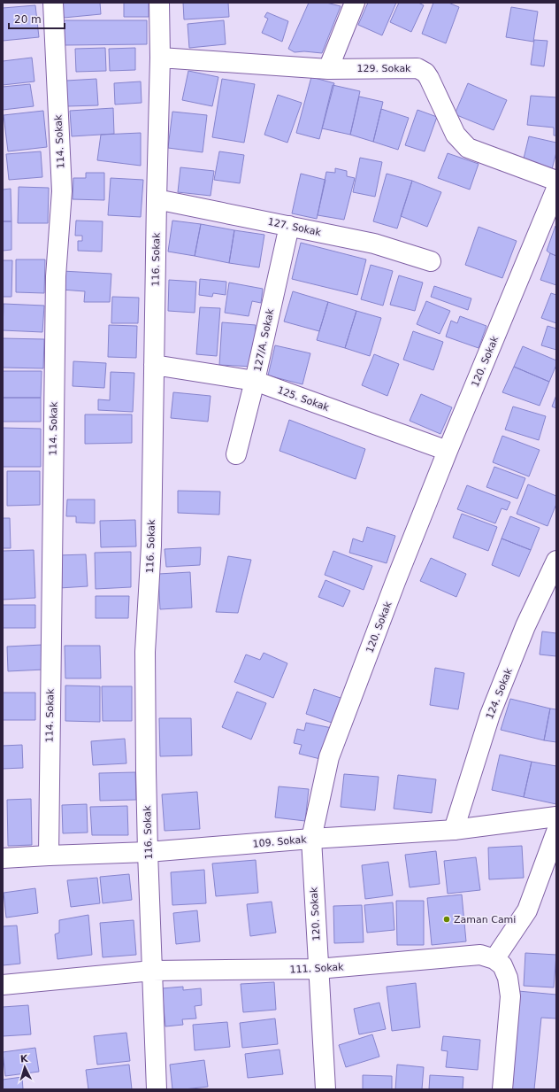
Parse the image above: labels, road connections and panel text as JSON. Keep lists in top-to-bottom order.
{
  "streets": {
    "street": [
      "129. Sokak",
      "114. Sokak",
      "127. Sokak",
      "116. Sokak",
      "127/A. Sokak",
      "120. Sokak",
      "125. Sokak",
      "124. Sokak",
      "109. Sokak",
      "111. Sokak"
    ]
  },
  "crossings": [
    ["129. Sokak", "116. Sokak"],
    ["114. Sokak", "109. Sokak"],
    ["127. Sokak", "116. Sokak"],
    ["127. Sokak", "127/A. Sokak"],
    ["116. Sokak", "125. Sokak"],
    ["116. Sokak", "109. Sokak"],
    ["116. Sokak", "111. Sokak"],
    ["127/A. Sokak", "125. Sokak"],
    ["120. Sokak", "125. Sokak"],
    ["120. Sokak", "109. Sokak"],
    ["120. Sokak", "111. Sokak"],
    ["124. Sokak", "109. Sokak"]
  ],
  "places": ["Zaman Cami"],
  "scale_bar": "20 m",
  "north": "top"
}
